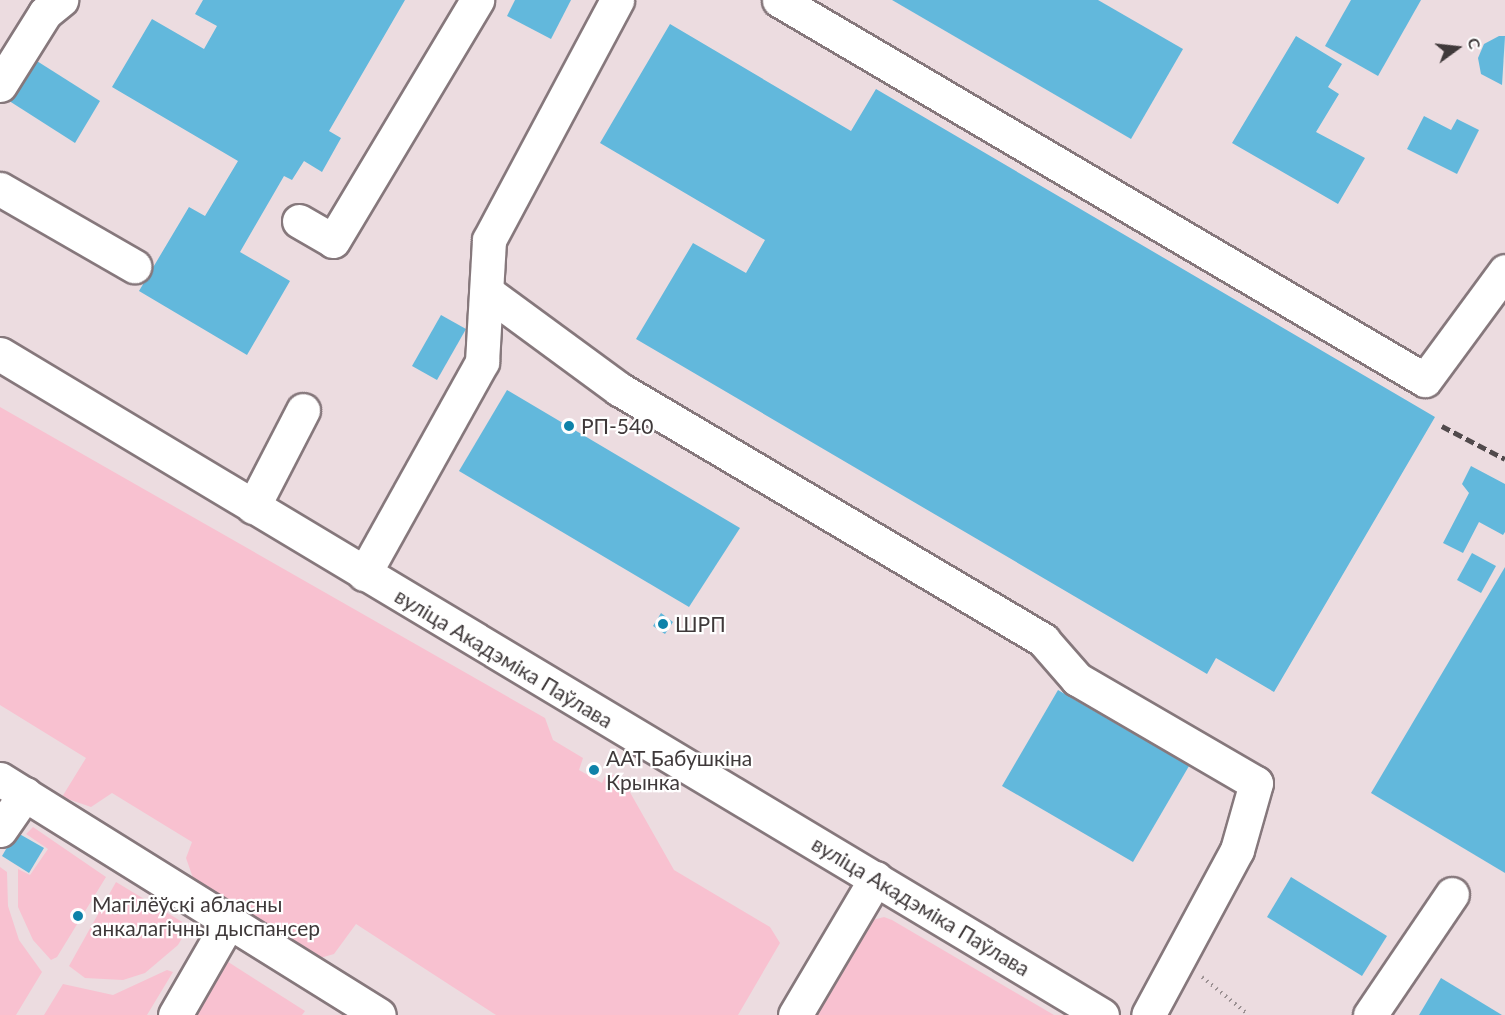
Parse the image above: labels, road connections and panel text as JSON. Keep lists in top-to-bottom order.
{
  "streets": {
    "main road": ["вуліца Акадэміка Паўлава"]
  },
  "places": [
    "РП-540",
    "ШРП",
    "ААТ Бабушкіна Крынка",
    "Магілёўскі абласны анкалагічны дыспансер"
  ],
  "north": "right"
}
